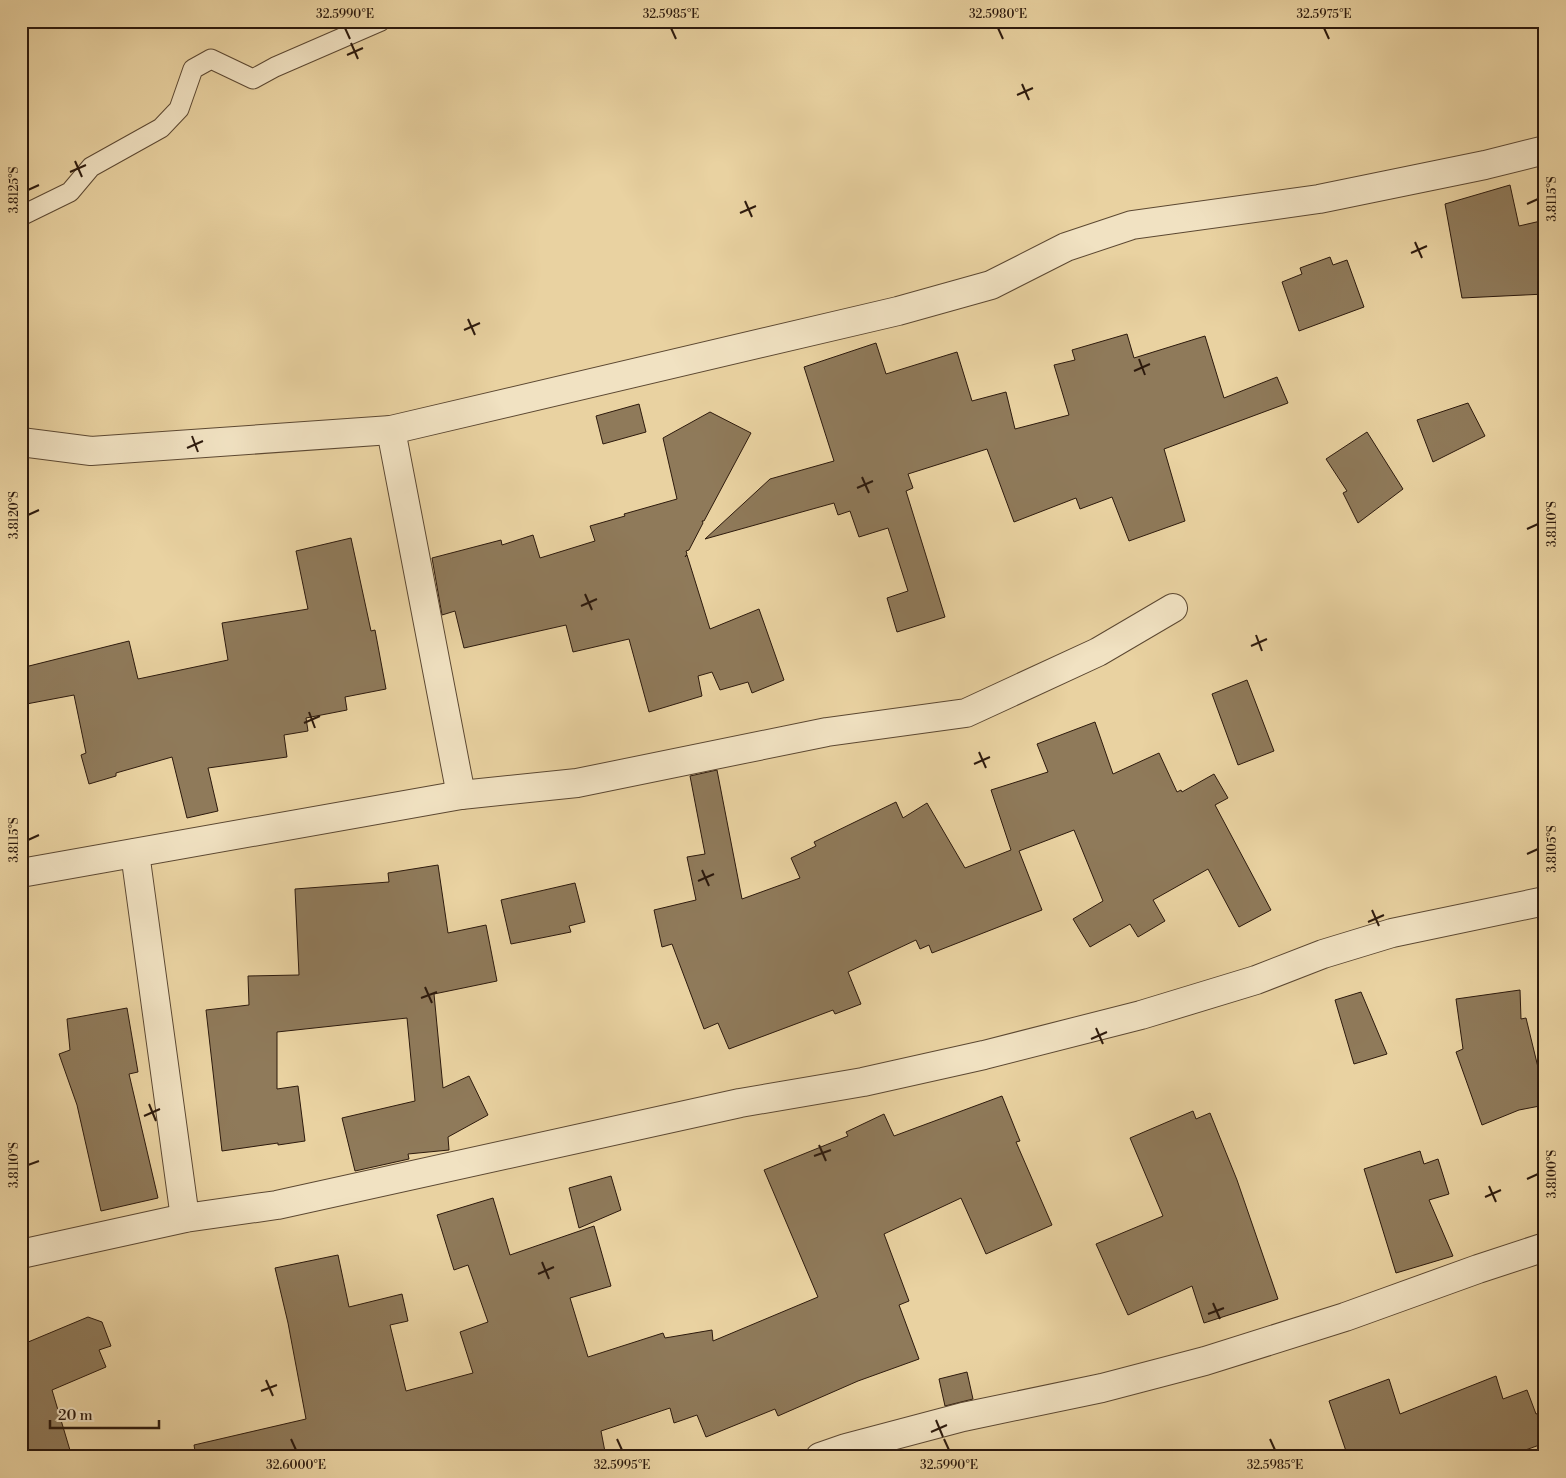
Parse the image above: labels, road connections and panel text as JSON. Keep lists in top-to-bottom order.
{
  "scale_bar": "20 m",
  "coordinates": [
    "32.5990°E",
    "32.5985°E",
    "32.5980°E",
    "32.5975°E",
    "3.8125°S",
    "3.8115°S",
    "3.8120°S",
    "3.8110°S",
    "3.8105°S",
    "3.8100°S",
    "32.6000°E",
    "32.5995°E"
  ]
}
